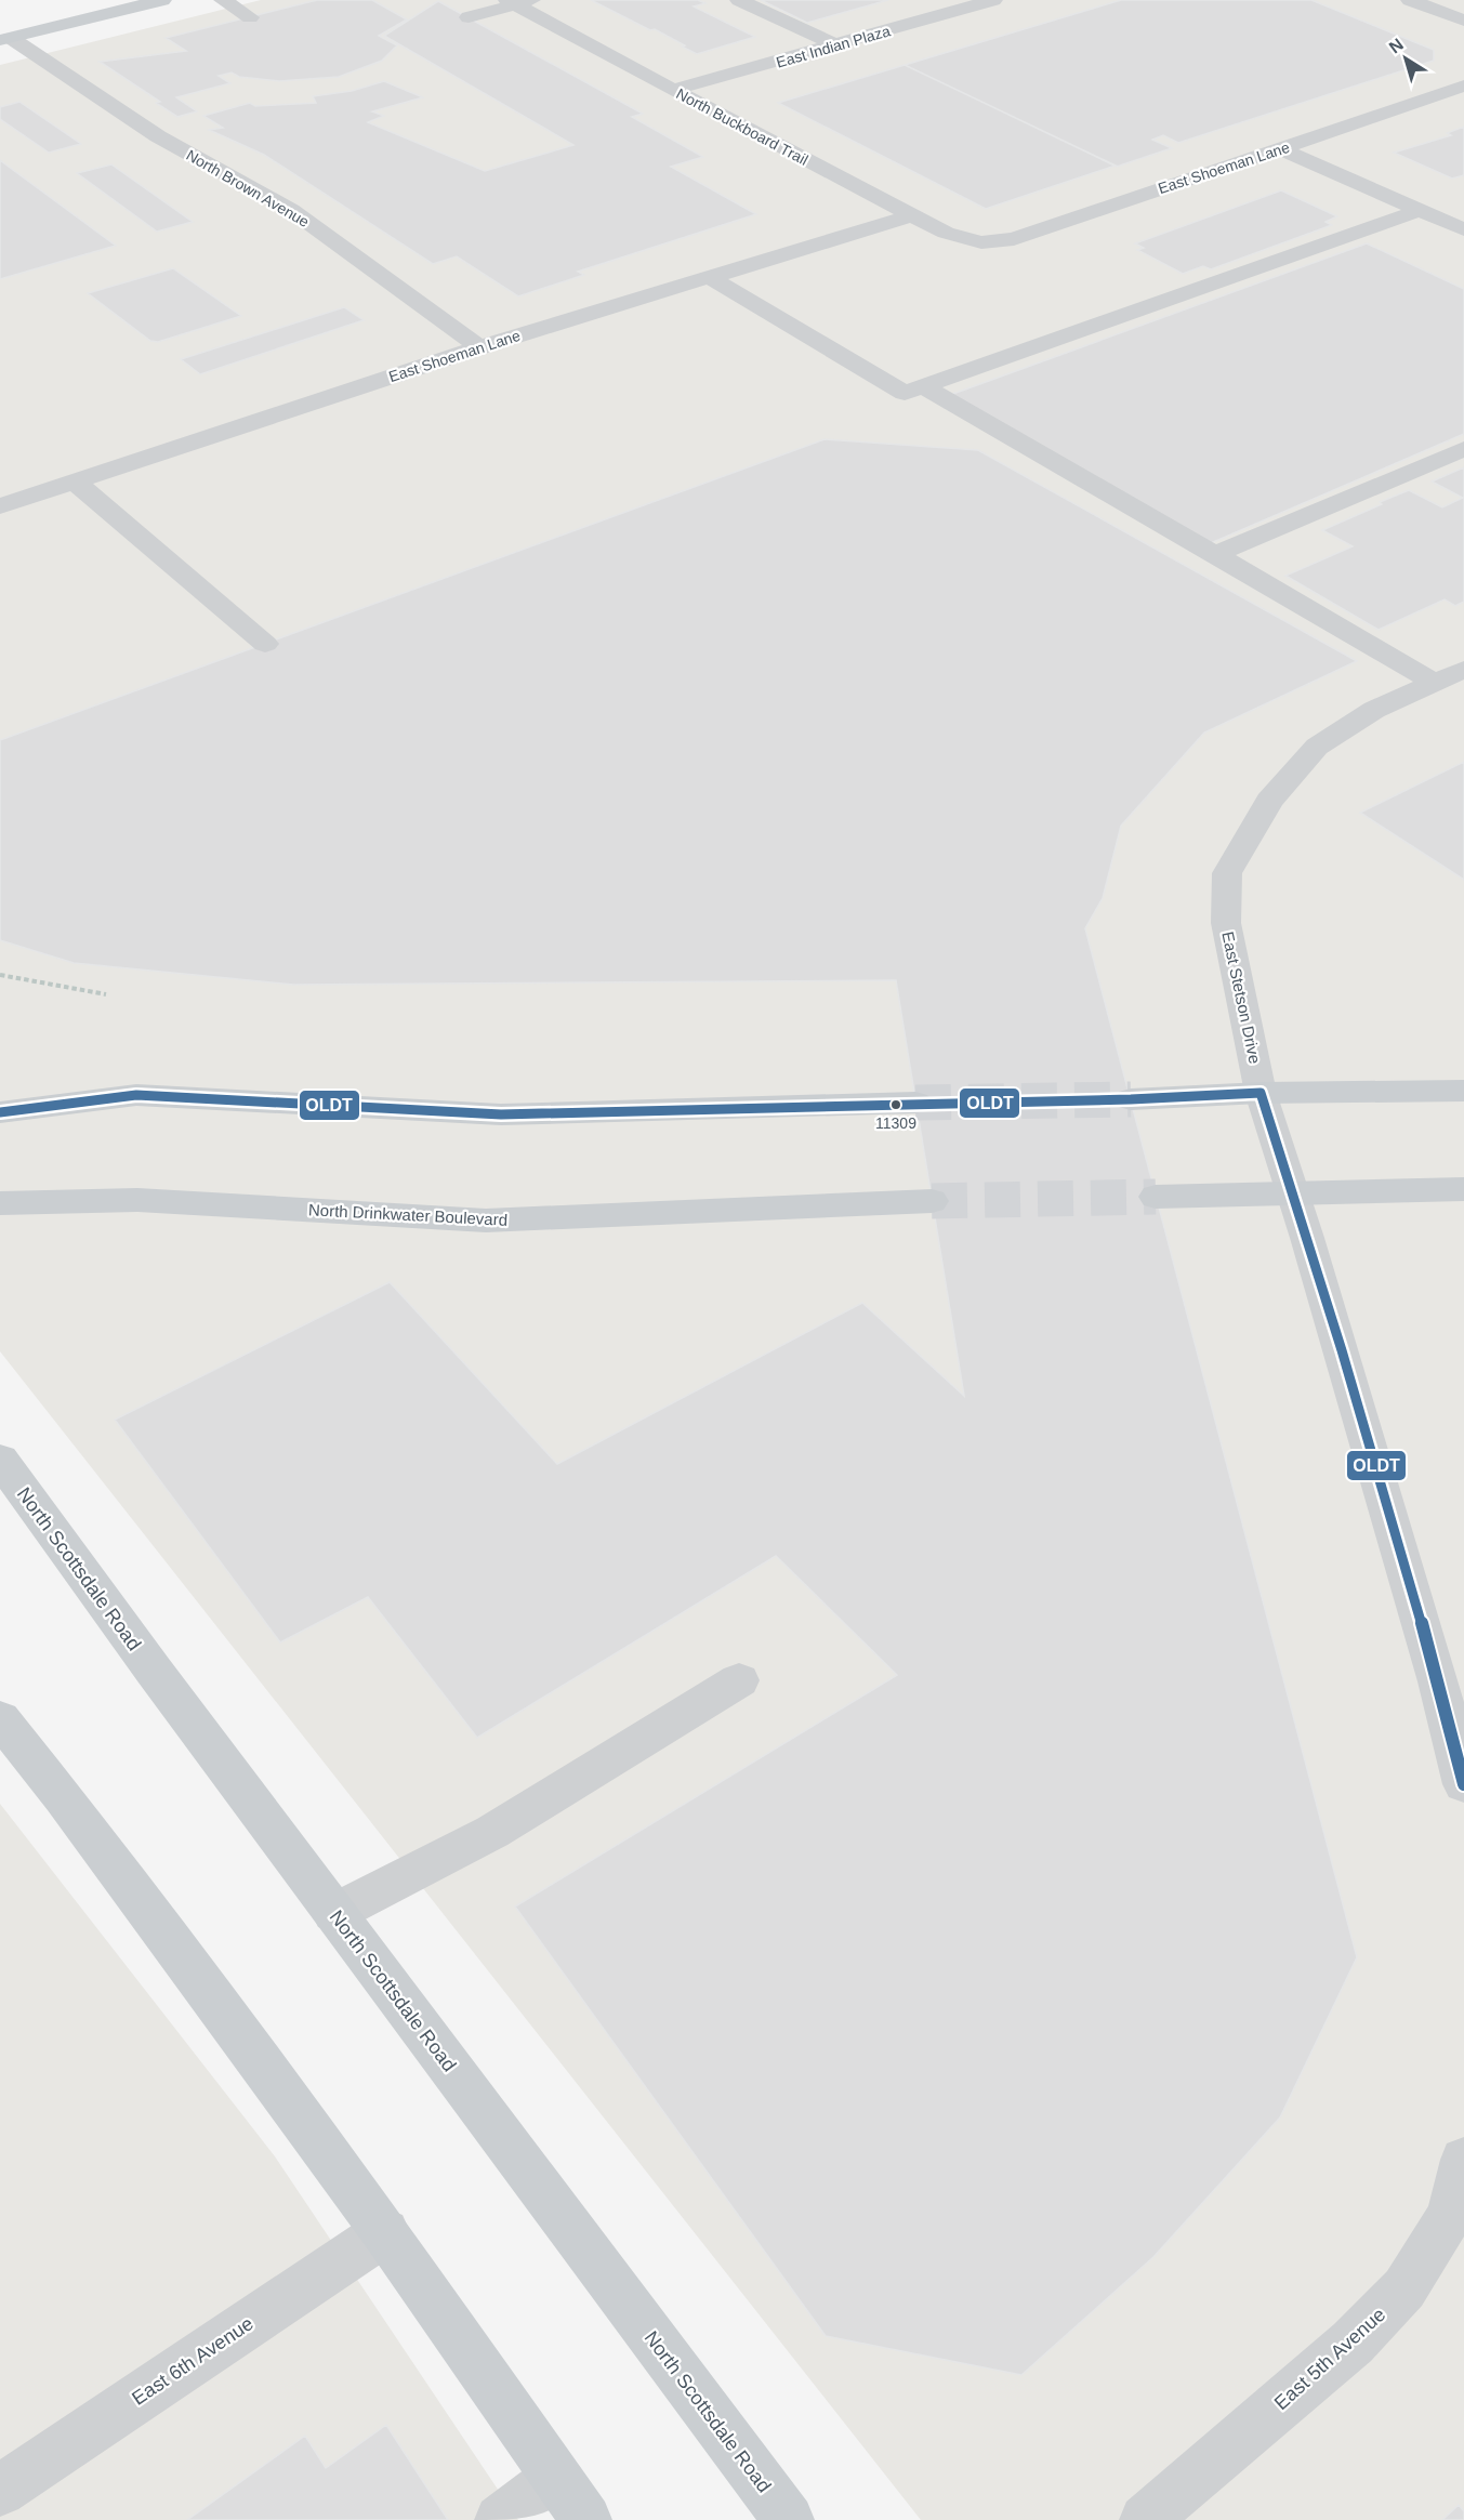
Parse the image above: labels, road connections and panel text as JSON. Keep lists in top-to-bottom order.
{
  "streets": {
    "main road": ["North Drinkwater Boulevard", "North Scottsdale Road"],
    "street": [
      "East Indian Plaza",
      "North Buckboard Trail",
      "East Shoeman Lane",
      "North Brown Avenue",
      "East Stetson Drive",
      "East 5th Avenue",
      "East 6th Avenue"
    ]
  },
  "crossings": [
    ["East Indian Plaza", "North Buckboard Trail"],
    ["North Buckboard Trail", "East Shoeman Lane"],
    ["East Shoeman Lane", "North Brown Avenue"]
  ],
  "places": ["11309"],
  "lines": ["transit line OLDT"],
  "north": "top left"
}
